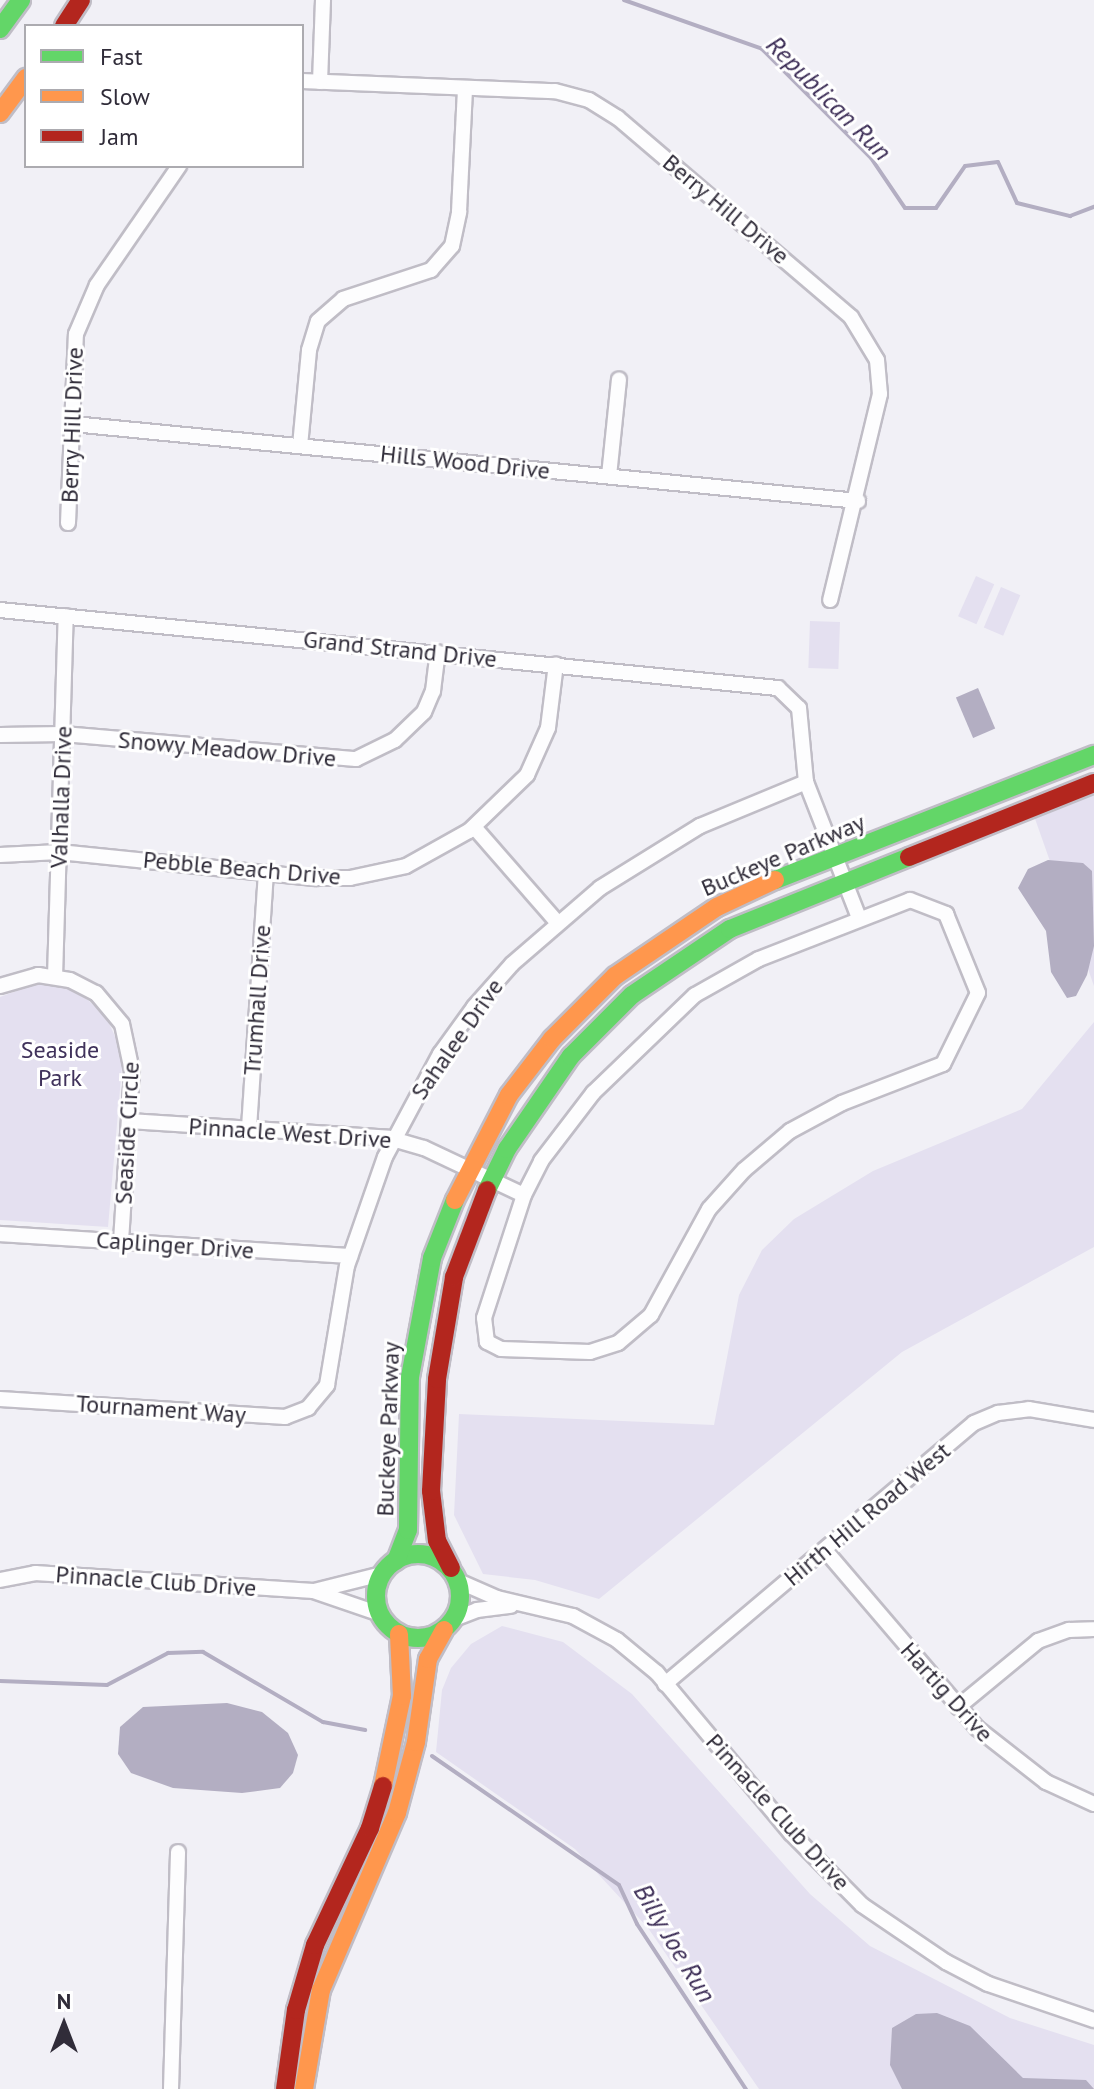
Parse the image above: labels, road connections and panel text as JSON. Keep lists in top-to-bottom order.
{
  "streets": {
    "main road": ["Buckeye Parkway"],
    "street": [
      "Berry Hill Drive",
      "Hills Wood Drive",
      "Grand Strand Drive",
      "Snowy Meadow Drive",
      "Valhalla Drive",
      "Pebble Beach Drive",
      "Trumhall Drive",
      "Sahalee Drive",
      "Seaside Circle",
      "Pinnacle West Drive",
      "Caplinger Drive",
      "Tournament Way",
      "Hirth Hill Road West",
      "Pinnacle Club Drive",
      "Hartig Drive"
    ]
  },
  "crossings": [
    ["Berry Hill Drive", "Hills Wood Drive"],
    ["Grand Strand Drive", "Snowy Meadow Drive"],
    ["Grand Strand Drive", "Valhalla Drive"],
    ["Grand Strand Drive", "Pebble Beach Drive"],
    ["Grand Strand Drive", "Sahalee Drive"],
    ["Snowy Meadow Drive", "Valhalla Drive"],
    ["Valhalla Drive", "Pebble Beach Drive"],
    ["Valhalla Drive", "Seaside Circle"],
    ["Buckeye Parkway", "Pinnacle West Drive"],
    ["Buckeye Parkway", "Pinnacle Club Drive"],
    ["Pebble Beach Drive", "Trumhall Drive"],
    ["Trumhall Drive", "Pinnacle West Drive"],
    ["Sahalee Drive", "Pinnacle West Drive"],
    ["Sahalee Drive", "Caplinger Drive"],
    ["Sahalee Drive", "Tournament Way"],
    ["Seaside Circle", "Pinnacle West Drive"],
    ["Seaside Circle", "Caplinger Drive"],
    ["Hirth Hill Road West", "Pinnacle Club Drive"],
    ["Hirth Hill Road West", "Hartig Drive"]
  ],
  "water": ["Republican Run", "Billy Joe Run"],
  "parks": ["Seaside Park"],
  "legend": ["Fast", "Slow", "Jam"],
  "north": "top"
}
